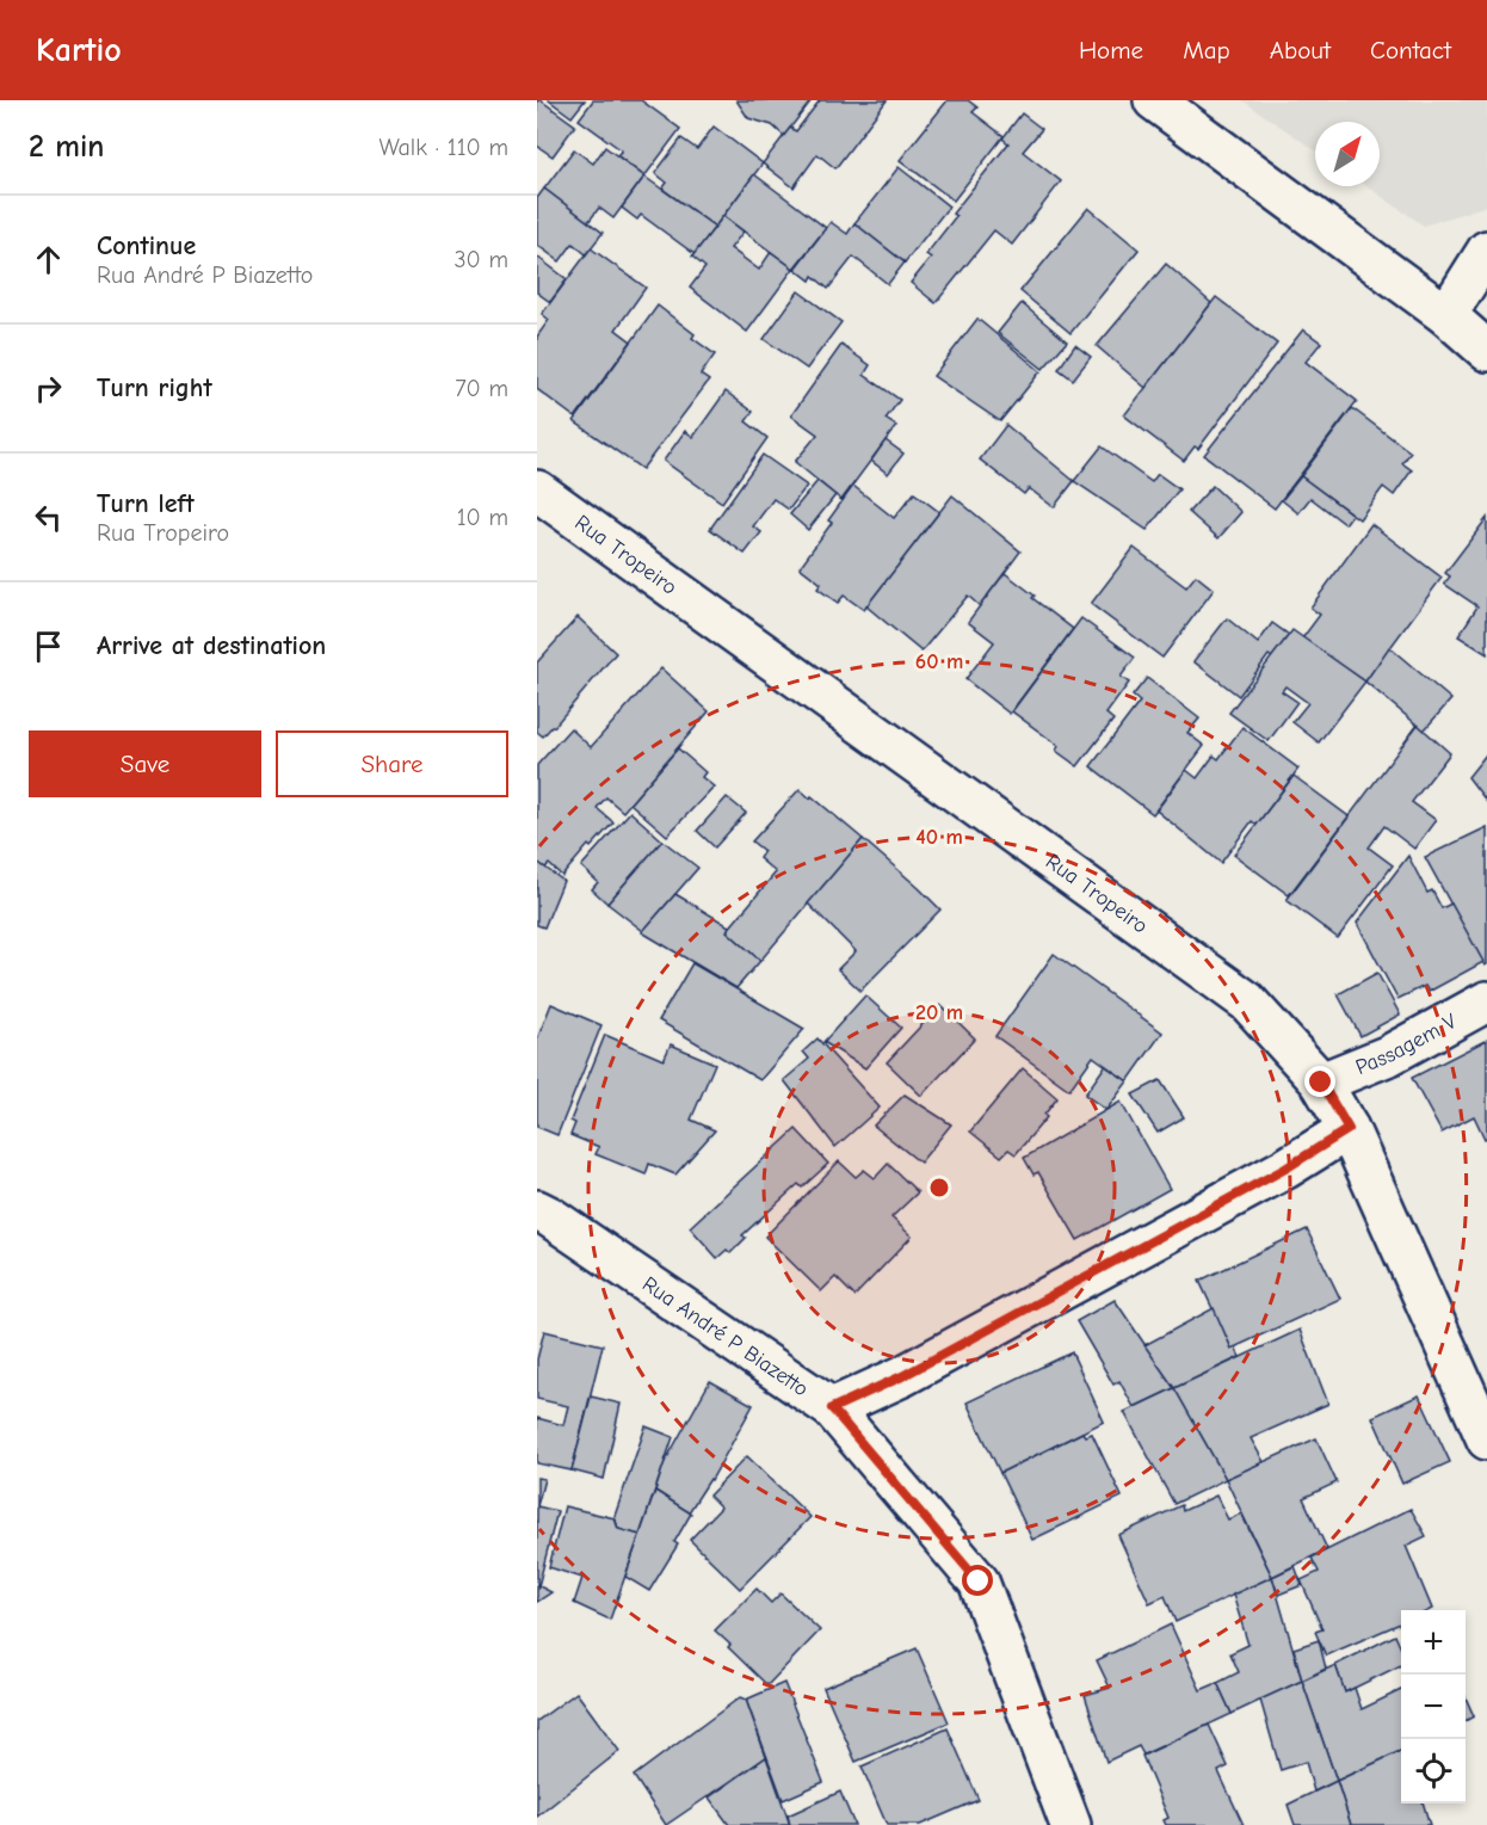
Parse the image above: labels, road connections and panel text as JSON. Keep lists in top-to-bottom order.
{
  "streets": {
    "street": ["Rua Tropeiro", "Passagem V", "Rua André P Biazetto"]
  },
  "crossings": [
    ["Rua Tropeiro", "Passagem V"]
  ],
  "north": "top right",
  "page": {
    "header": "Kartio",
    "nav": [
      "Home",
      "Map",
      "About",
      "Contact"
    ],
    "heading": ["2 min", "Walk · 110 m"],
    "list": [
      ["Continue", "Rua André P Biazetto", "30 m"],
      ["Turn right", "70 m"],
      ["Turn left", "Rua Tropeiro", "10 m"],
      "Arrive at destination"
    ],
    "buttons": ["Save", "Share"],
    "map_buttons": ["+", "−"]
  },
  "rings": ["60 m", "40 m", "20 m"]
}
